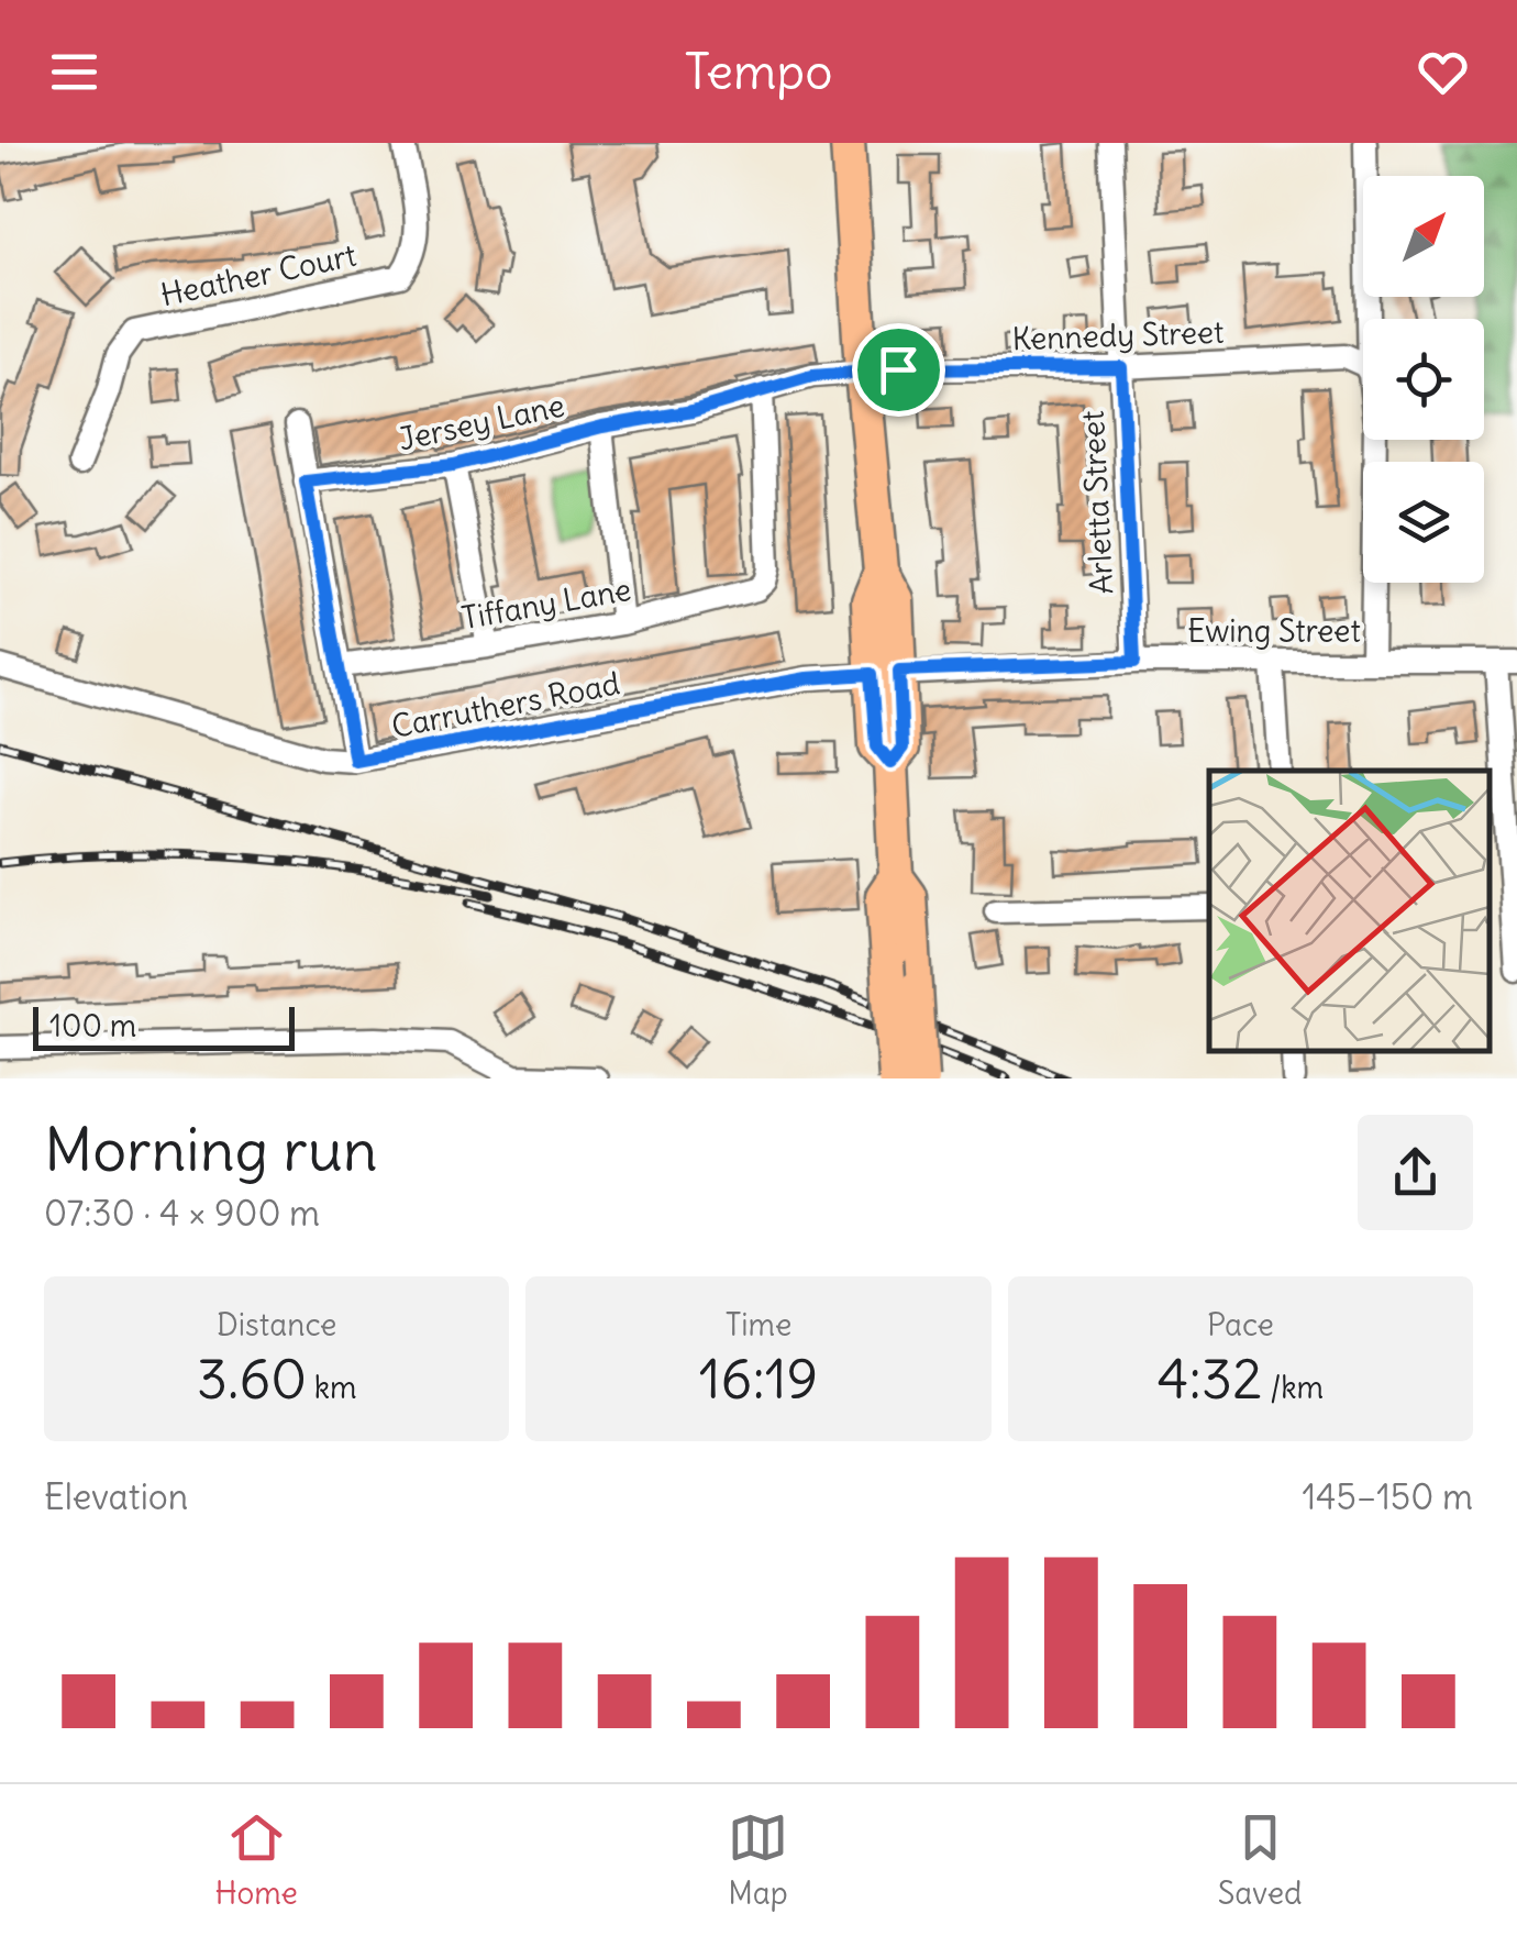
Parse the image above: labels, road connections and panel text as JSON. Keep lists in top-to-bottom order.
{
  "streets": {
    "street": [
      "Heather Court",
      "Kennedy Street",
      "Jersey Lane",
      "Arletta Street",
      "Tiffany Lane",
      "Ewing Street",
      "Carruthers Road"
    ]
  },
  "crossings": [
    ["Kennedy Street", "Jersey Lane"],
    ["Kennedy Street", "Arletta Street"],
    ["Jersey Lane", "Tiffany Lane"],
    ["Arletta Street", "Ewing Street"],
    ["Ewing Street", "Carruthers Road"]
  ],
  "scale_bar": "100 m",
  "north": "top right",
  "page": {
    "header": "Tempo",
    "scale": "100 m",
    "heading": ["Morning run", "07:30 · 4 × 900 m"],
    "stats": [
      ["Distance", "3.60 km"],
      ["Time", "16:19"],
      ["Pace", "4:32 /km"]
    ],
    "chart": ["Elevation", "145–150 m"],
    "tabs": ["Home", "Map", "Saved"]
  }
}
